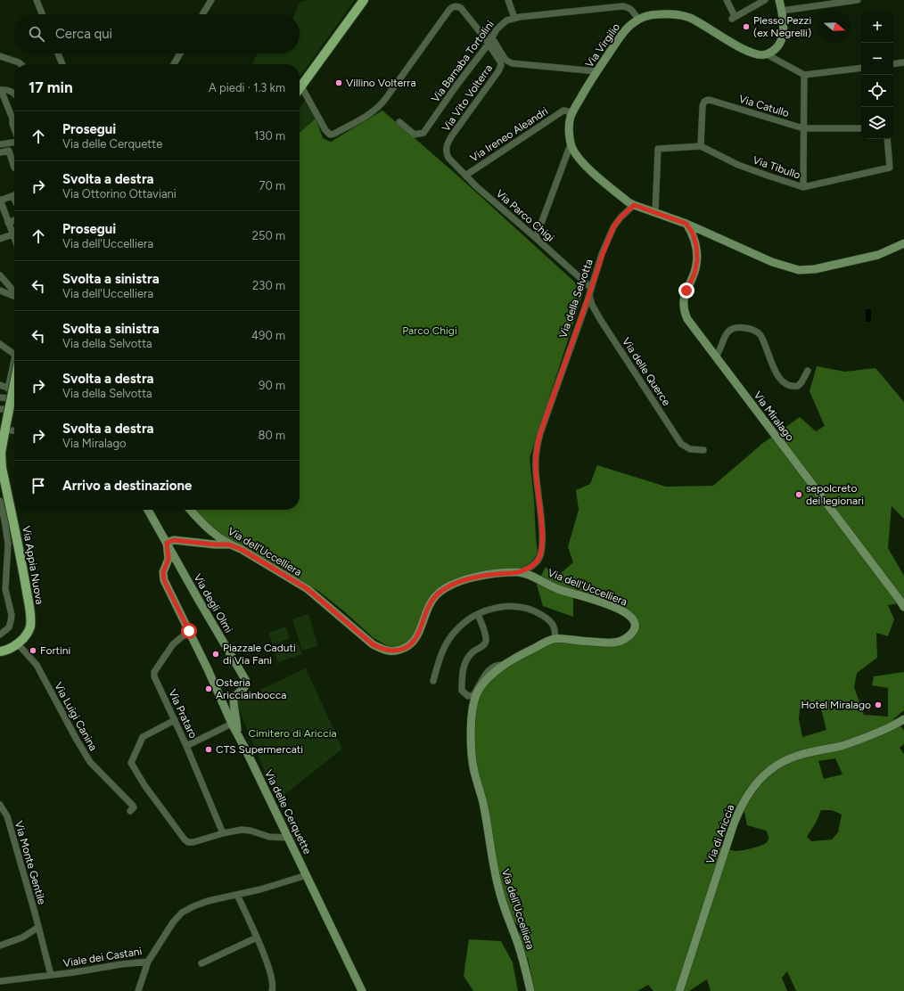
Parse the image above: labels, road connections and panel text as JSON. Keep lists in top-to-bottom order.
{
  "streets": {
    "main road": ["Via Appia Nuova"],
    "street": [
      "Via Virgilio",
      "Via Barnaba Tortolini",
      "Via Vito Volterra",
      "Via Catullo",
      "Via Ireneo Aleandri",
      "Via Tibullo",
      "Via Parco Chigi",
      "Via della Selvotta",
      "Via delle Querce",
      "Via Miralago",
      "Via dell'Uccelliera",
      "Via degli Olmi",
      "Via Prataro",
      "Via Luigi Canina",
      "Via delle Cerquette",
      "Via di Ariccia",
      "Via Monte Gentile",
      "Viale dei Castani"
    ]
  },
  "crossings": [
    ["Via Virgilio", "Via Barnaba Tortolini"],
    ["Via Virgilio", "Via Ireneo Aleandri"],
    ["Via Virgilio", "Via della Selvotta"],
    ["Via Barnaba Tortolini", "Via Vito Volterra"],
    ["Via Vito Volterra", "Via Parco Chigi"],
    ["Via Catullo", "Via Tibullo"],
    ["Via Ireneo Aleandri", "Via Parco Chigi"],
    ["Via Parco Chigi", "Via della Selvotta"],
    ["Via Parco Chigi", "Via delle Querce"],
    ["Via della Selvotta", "Via delle Querce"],
    ["Via della Selvotta", "Via dell'Uccelliera"],
    ["Via Appia Nuova", "Via Luigi Canina"],
    ["Via degli Olmi", "Via delle Cerquette"],
    ["Via Prataro", "Via delle Cerquette"],
    ["Via delle Cerquette", "Viale dei Castani"],
    ["Via Monte Gentile", "Viale dei Castani"]
  ],
  "parks": ["Parco Chigi", "Cimitero di Ariccia"],
  "places": [
    "Plesso Pezzi (ex Negrelli)",
    "Villino Volterra",
    "sepolcreto dei legionari",
    "Fortini",
    "Piazzale Caduti di Via Fani",
    "Osteria Aricciainbocca",
    "Hotel Miralago",
    "CTS Supermercati"
  ],
  "north": "right",
  "page": {
    "map_buttons": ["+", "−"],
    "search": "Cerca qui",
    "heading": ["17 min", "A piedi · 1.3 km"],
    "list": [
      ["Prosegui", "Via delle Cerquette", "130 m"],
      ["Svolta a destra", "Via Ottorino Ottaviani", "70 m"],
      ["Prosegui", "Via dell'Uccelliera", "250 m"],
      ["Svolta a sinistra", "Via dell'Uccelliera", "230 m"],
      ["Svolta a sinistra", "Via della Selvotta", "490 m"],
      ["Svolta a destra", "Via della Selvotta", "90 m"],
      ["Svolta a destra", "Via Miralago", "80 m"],
      "Arrivo a destinazione"
    ]
  }
}
